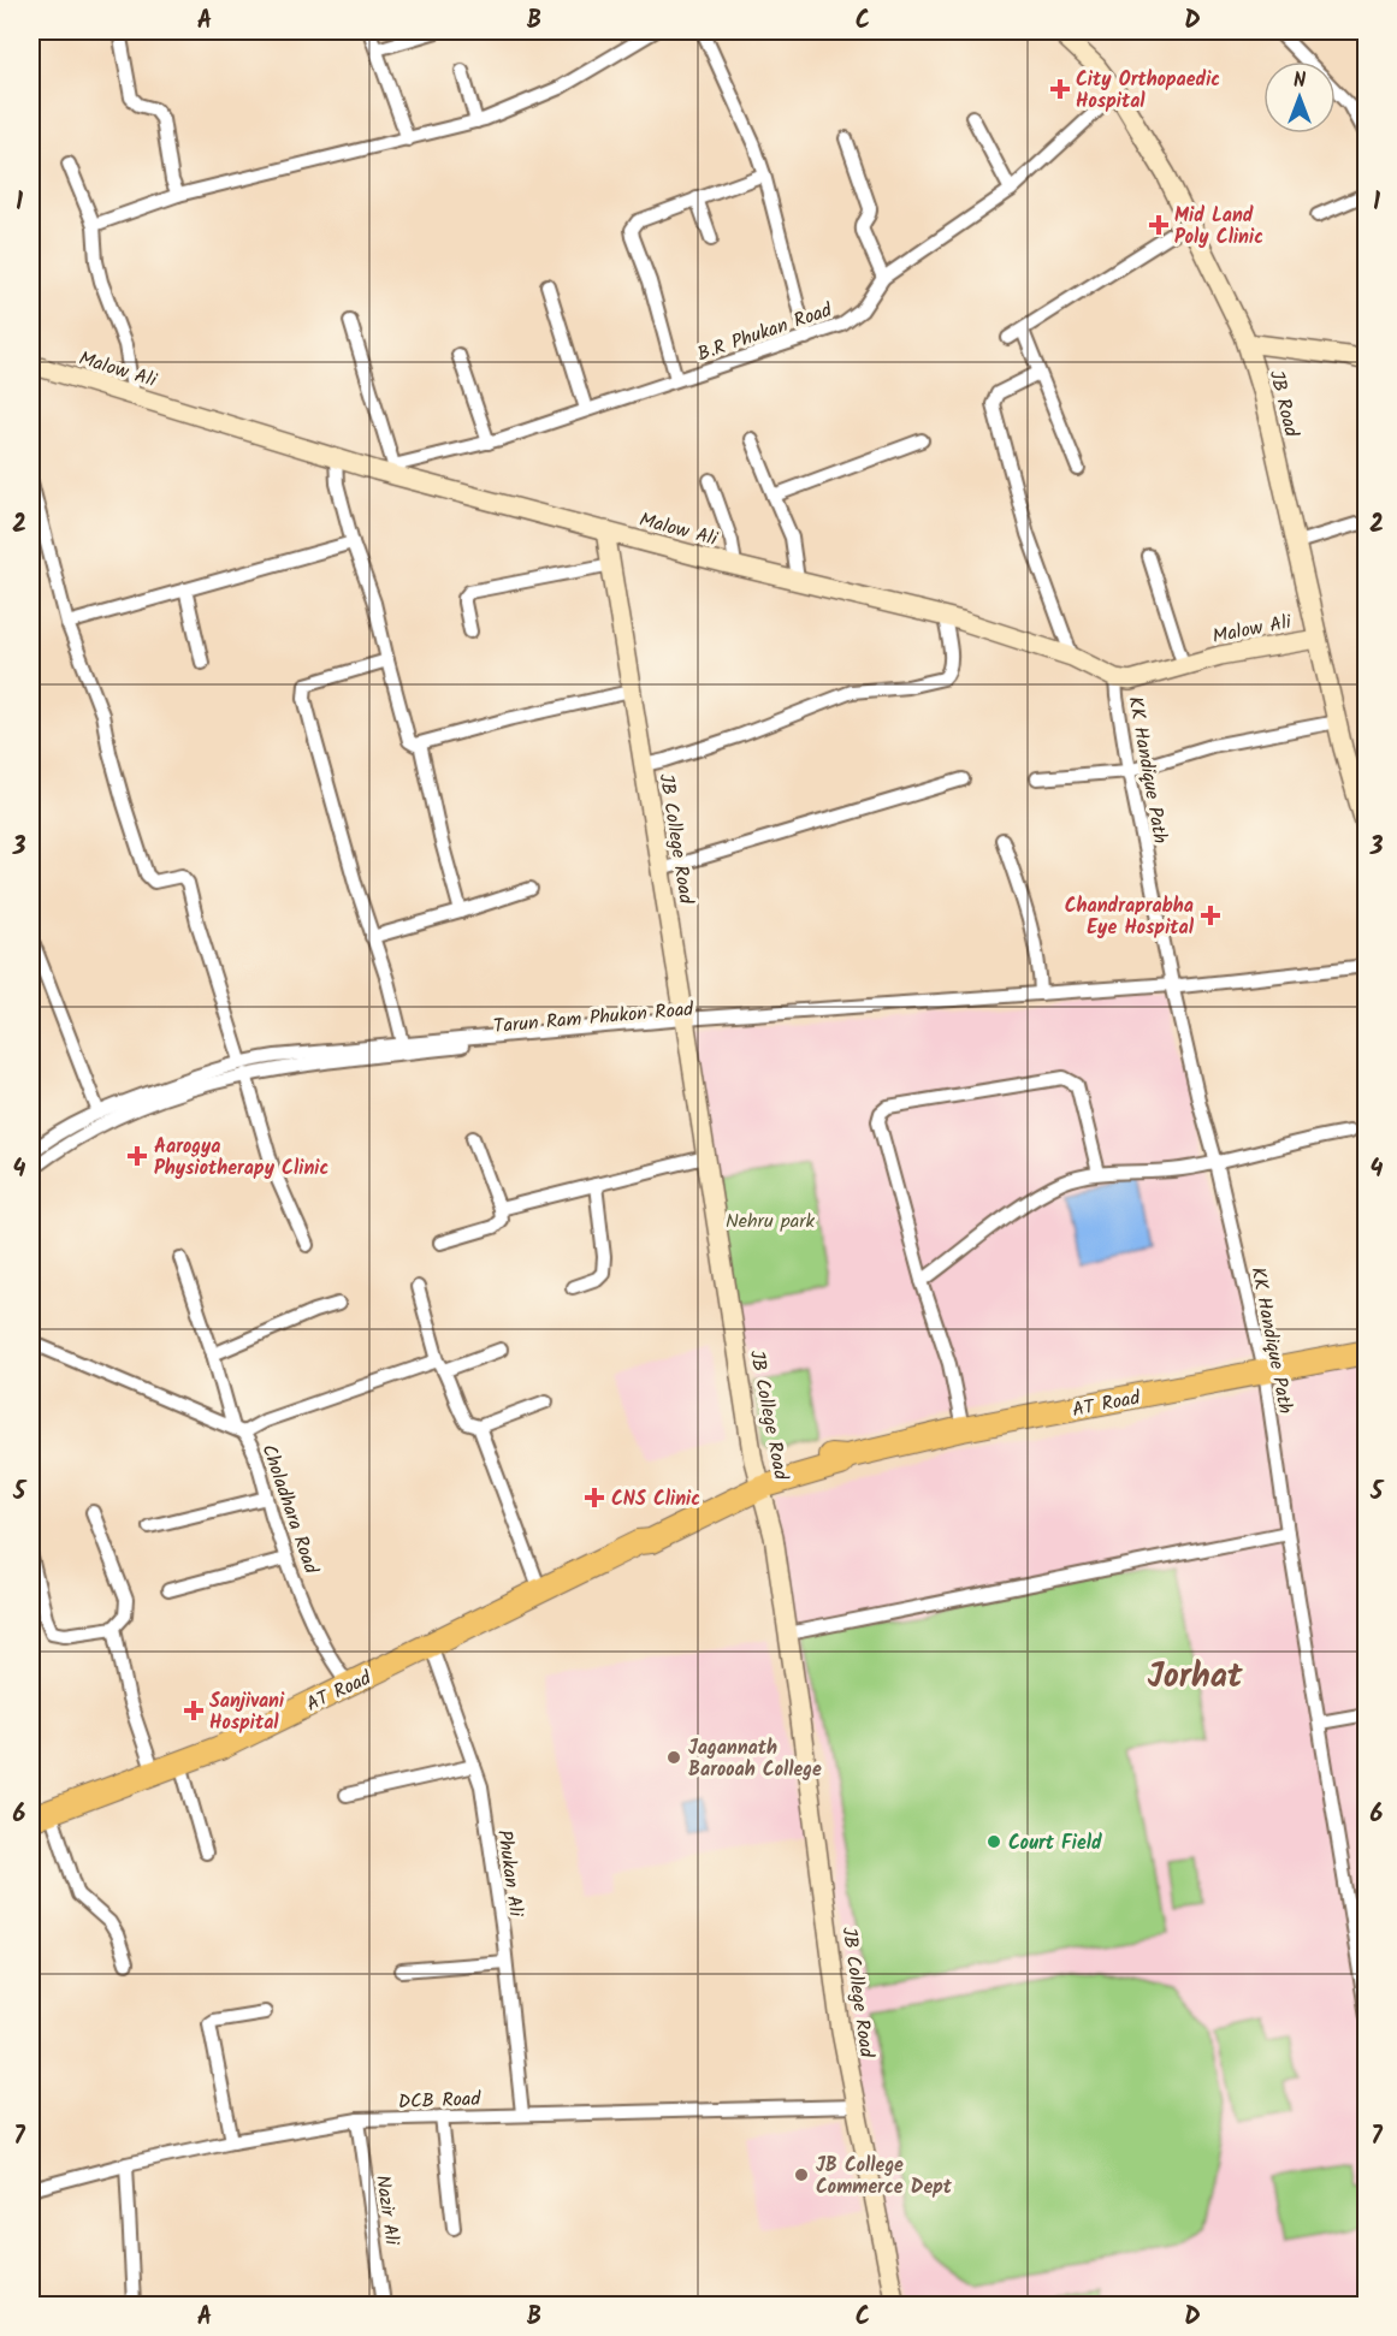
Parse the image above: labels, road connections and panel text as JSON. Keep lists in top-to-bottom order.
{
  "streets": {
    "highway": ["AT Road"],
    "street": [
      "B.R Phukan Road",
      "Malow Ali",
      "JB Road",
      "KK Handique Path",
      "JB College Road",
      "Tarun Ram Phukon Road",
      "Choladhara Road",
      "Phukan Ali",
      "DCB Road",
      "Nazir Ali"
    ]
  },
  "crossings": [
    ["B.R Phukan Road", "Malow Ali"],
    ["B.R Phukan Road", "JB Road"],
    ["Malow Ali", "JB Road"],
    ["Malow Ali", "KK Handique Path"],
    ["Malow Ali", "JB College Road"],
    ["KK Handique Path", "Tarun Ram Phukon Road"],
    ["KK Handique Path", "AT Road"],
    ["JB College Road", "Tarun Ram Phukon Road"],
    ["JB College Road", "AT Road"],
    ["JB College Road", "DCB Road"],
    ["AT Road", "Choladhara Road"],
    ["AT Road", "Phukan Ali"],
    ["Phukan Ali", "DCB Road"],
    ["DCB Road", "Nazir Ali"]
  ],
  "districts": ["Jorhat"],
  "parks": ["Nehru park"],
  "places": {
    "health": [
      "City Orthopaedic Hospital",
      "Mid Land Poly Clinic",
      "Chandraprabha Eye Hospital",
      "Aarogya Physiotherapy Clinic",
      "CNS Clinic",
      "Sanjivani Hospital"
    ],
    "other": ["Jagannath Barooah College", "Court Field", "JB College Commerce Dept"]
  },
  "north": "top",
  "grid": {
    "columns": [
      "A",
      "B",
      "C",
      "D"
    ],
    "rows": [
      "1",
      "2",
      "3",
      "4",
      "5",
      "6",
      "7"
    ]
  }
}
